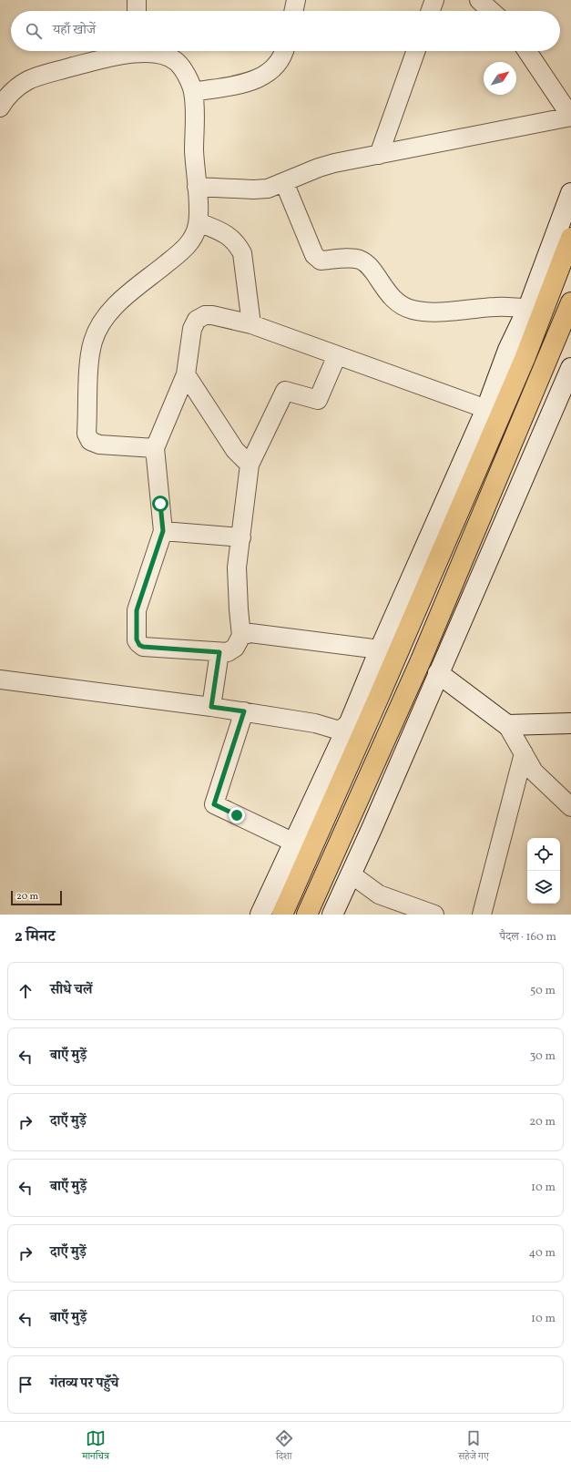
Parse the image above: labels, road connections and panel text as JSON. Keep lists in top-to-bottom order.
{
  "scale_bar": "20 m",
  "north": "top right",
  "page": {
    "search": "यहाँ खोजें",
    "scale": "20 m",
    "heading": ["2 मिनट", "पैदल · 160 m"],
    "list": [
      ["सीधे चलें", "50 m"],
      ["बाएँ मुड़ें", "30 m"],
      ["दाएँ मुड़ें", "20 m"],
      ["बाएँ मुड़ें", "10 m"],
      ["दाएँ मुड़ें", "40 m"],
      ["बाएँ मुड़ें", "10 m"],
      "गंतव्य पर पहुँचे"
    ],
    "nav": ["मानचित्र", "दिशा", "सहेजे गए"]
  }
}
